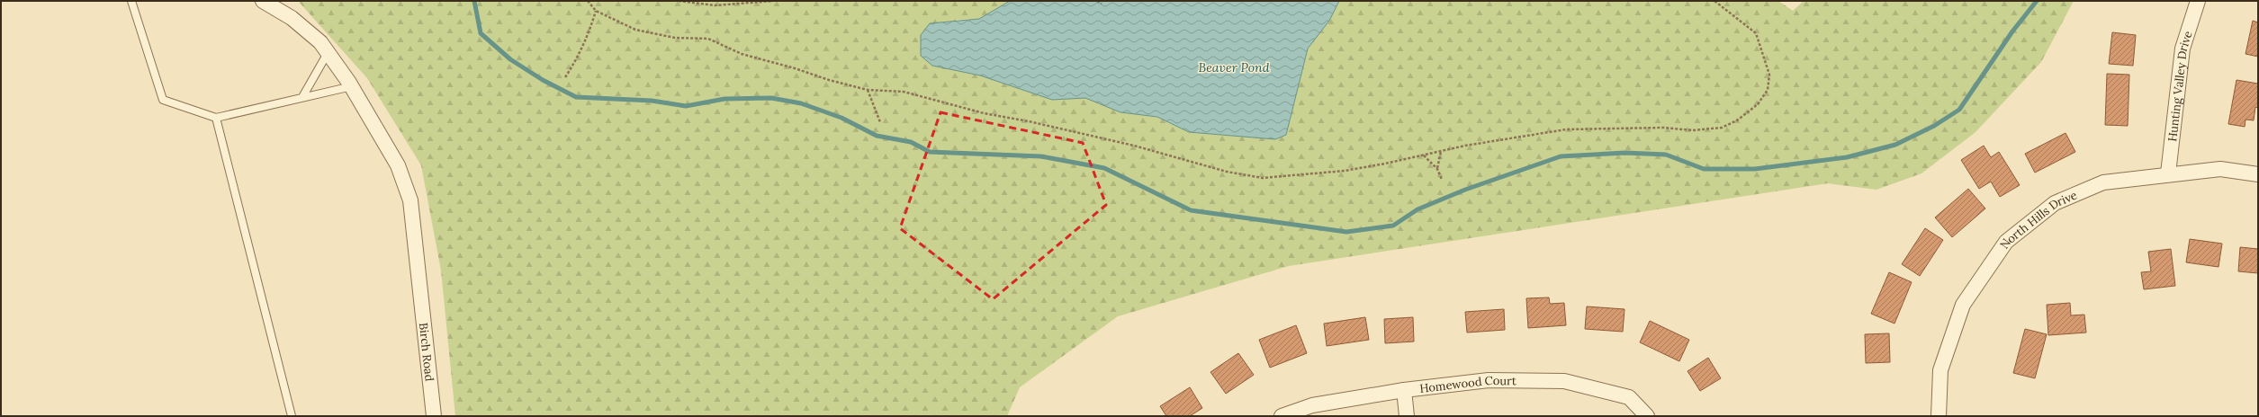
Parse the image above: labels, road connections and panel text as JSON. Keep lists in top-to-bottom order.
{
  "streets": {
    "street": [
      "Hunting Valley Drive",
      "North Hills Drive",
      "Birch Road",
      "Homewood Court"
    ]
  },
  "crossings": [
    ["Hunting Valley Drive", "North Hills Drive"]
  ],
  "water": ["Beaver Pond"]
}
